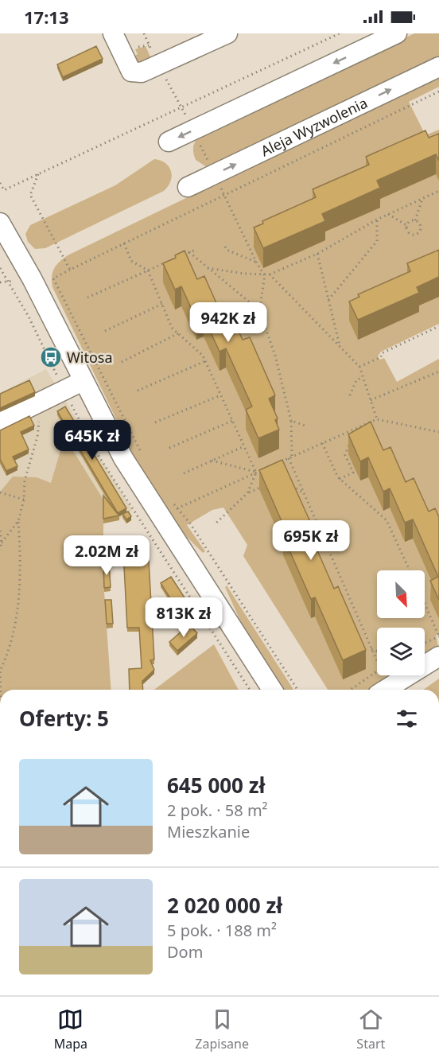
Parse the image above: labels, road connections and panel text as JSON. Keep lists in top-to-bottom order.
{
  "streets": {
    "street": ["Aleja Wyzwolenia"]
  },
  "places": {
    "bus stop": ["Witosa"]
  },
  "north": "bottom right",
  "page": {
    "status": "17:13",
    "price": [
      "942K zł",
      "645K zł",
      "695K zł",
      "2.02M zł",
      "813K zł"
    ],
    "heading": "Oferty: 5",
    "list": [
      {
        "name": "645 000 zł",
        "note": "2 pok. · 58 m² · Mieszkanie"
      },
      {
        "name": "2 020 000 zł",
        "note": "5 pok. · 188 m² · Dom"
      }
    ],
    "tabs": ["Mapa", "Zapisane", "Start"]
  }
}
